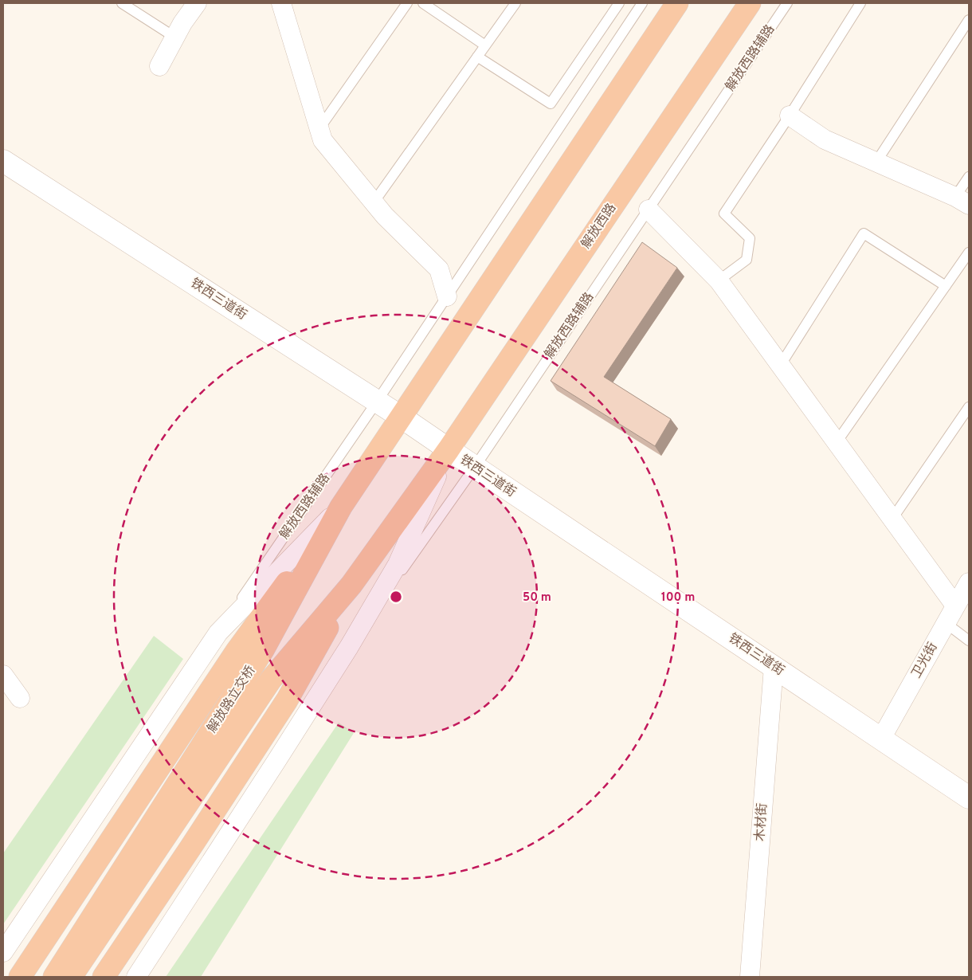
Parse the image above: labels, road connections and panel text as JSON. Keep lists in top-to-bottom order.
{
  "streets": {
    "highway": ["解放西路", "解放路立交桥"],
    "main road": ["铁西三道街"],
    "street": ["卫光街", "木材街"],
    "lane": ["解放西路辅路"]
  },
  "crossings": [
    ["解放西路辅路", "铁西三道街"],
    ["解放西路", "铁西三道街"],
    ["解放西路", "解放路立交桥"],
    ["铁西三道街", "卫光街"],
    ["铁西三道街", "解放路立交桥"],
    ["铁西三道街", "木材街"]
  ],
  "rings": ["50 m", "100 m"]
}
